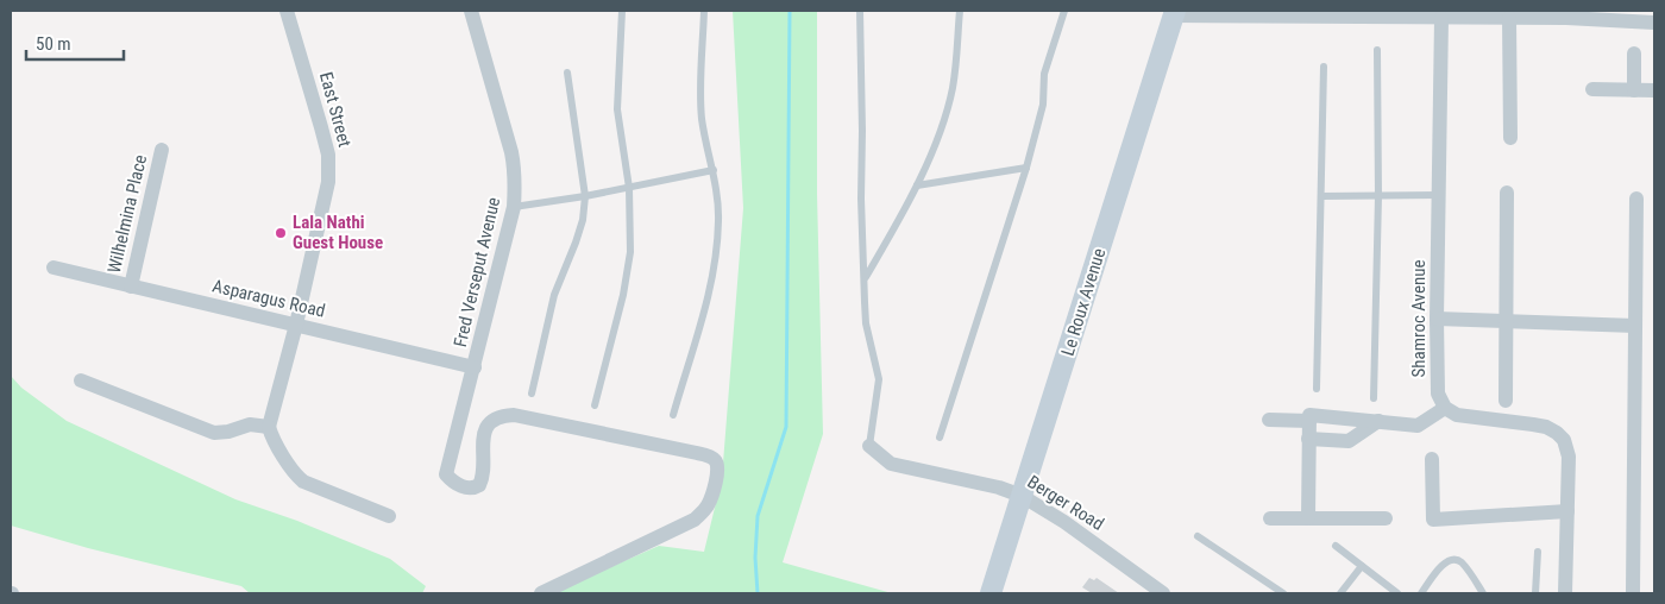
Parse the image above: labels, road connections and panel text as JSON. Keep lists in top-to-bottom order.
{
  "streets": {
    "main road": ["Le Roux Avenue"],
    "street": [
      "East Street",
      "Wilhelmina Place",
      "Fred Verseput Avenue",
      "Asparagus Road",
      "Shamroc Avenue",
      "Berger Road"
    ]
  },
  "crossings": [
    ["East Street", "Asparagus Road"],
    ["Wilhelmina Place", "Asparagus Road"],
    ["Fred Verseput Avenue", "Asparagus Road"],
    ["Le Roux Avenue", "Berger Road"]
  ],
  "places": ["Lala Nathi Guest House"],
  "scale_bar": "50 m"
}
